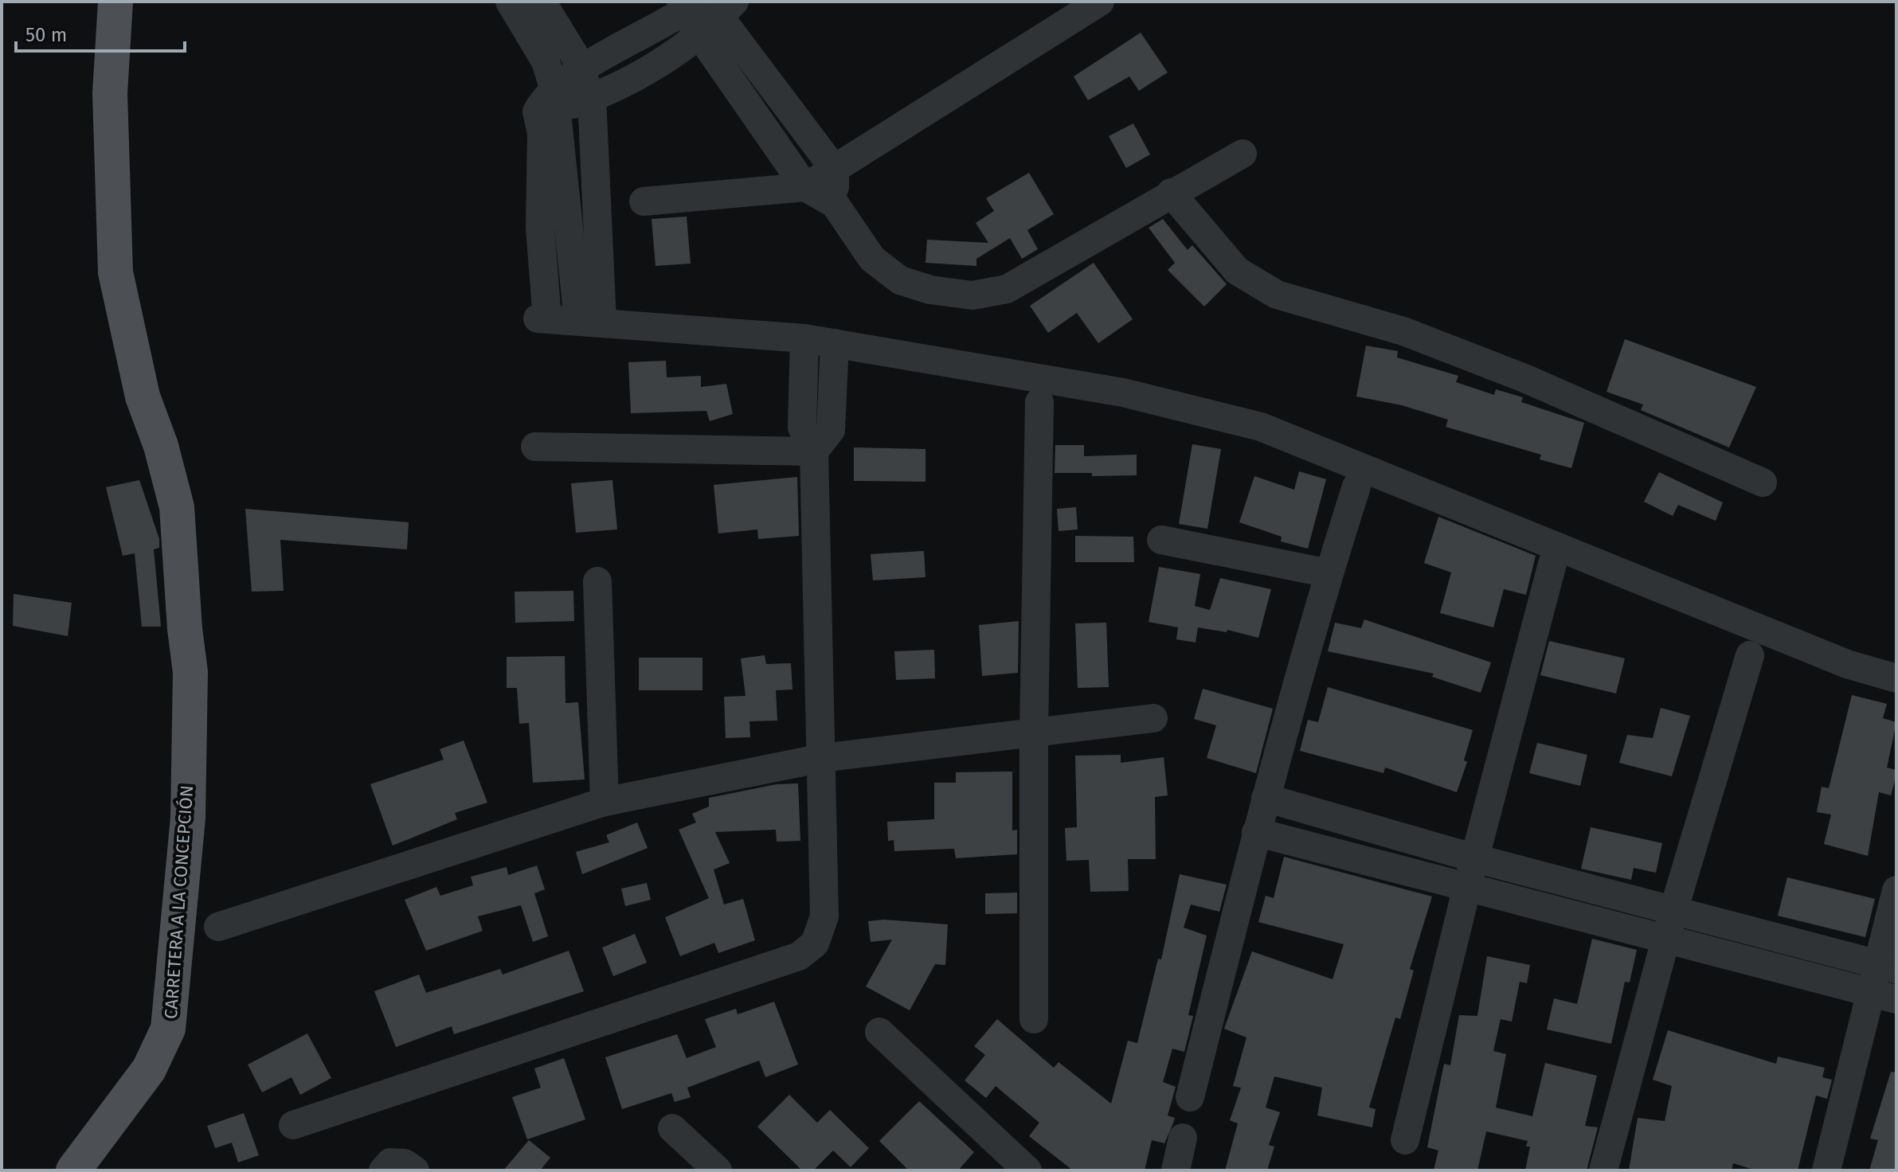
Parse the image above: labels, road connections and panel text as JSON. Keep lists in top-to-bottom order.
{
  "streets": {
    "main road": ["CARRETERA A LA CONCEPCIÓN"]
  },
  "scale_bar": "50 m"
}
